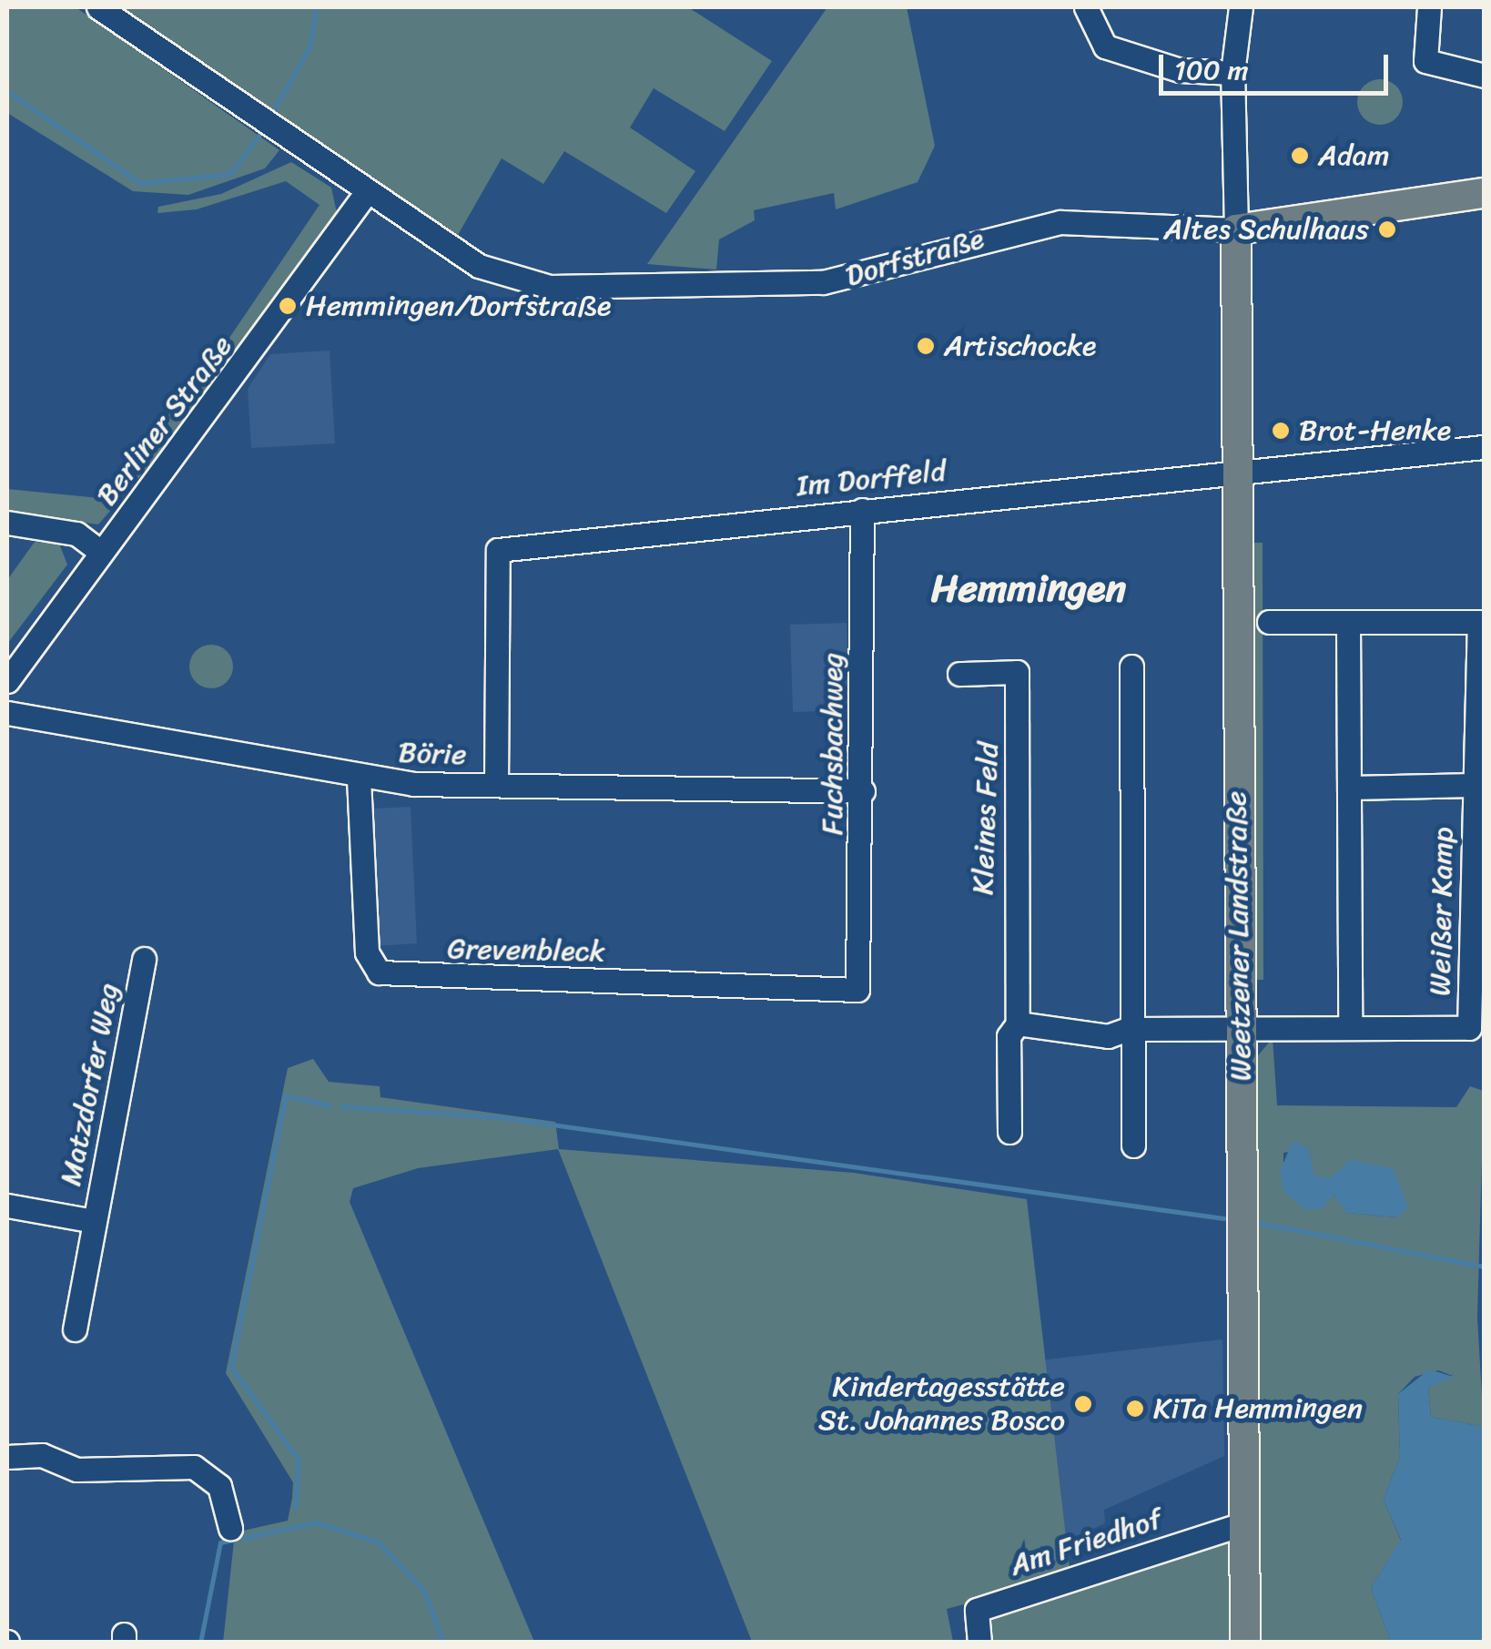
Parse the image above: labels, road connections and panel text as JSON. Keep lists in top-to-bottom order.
{
  "streets": {
    "main road": ["Dorfstraße", "Weetzener Landstraße"],
    "street": [
      "Berliner Straße",
      "Im Dorffeld",
      "Fuchsbachweg",
      "Börie",
      "Kleines Feld",
      "Weißer Kamp",
      "Grevenbleck",
      "Matzdorfer Weg",
      "Am Friedhof"
    ]
  },
  "crossings": [
    ["Dorfstraße", "Berliner Straße"],
    ["Dorfstraße", "Weetzener Landstraße"],
    ["Im Dorffeld", "Fuchsbachweg"],
    ["Im Dorffeld", "Börie"],
    ["Im Dorffeld", "Weetzener Landstraße"],
    ["Fuchsbachweg", "Börie"],
    ["Fuchsbachweg", "Grevenbleck"],
    ["Börie", "Grevenbleck"],
    ["Weißer Kamp", "Weetzener Landstraße"],
    ["Weetzener Landstraße", "Am Friedhof"]
  ],
  "districts": ["Hemmingen"],
  "places": [
    "Adam",
    "Altes Schulhaus",
    "Hemmingen/Dorfstraße",
    "Artischocke",
    "Brot-Henke",
    "Kindertagesstätte St. Johannes Bosco",
    "KiTa Hemmingen"
  ],
  "scale_bar": "100 m"
}
